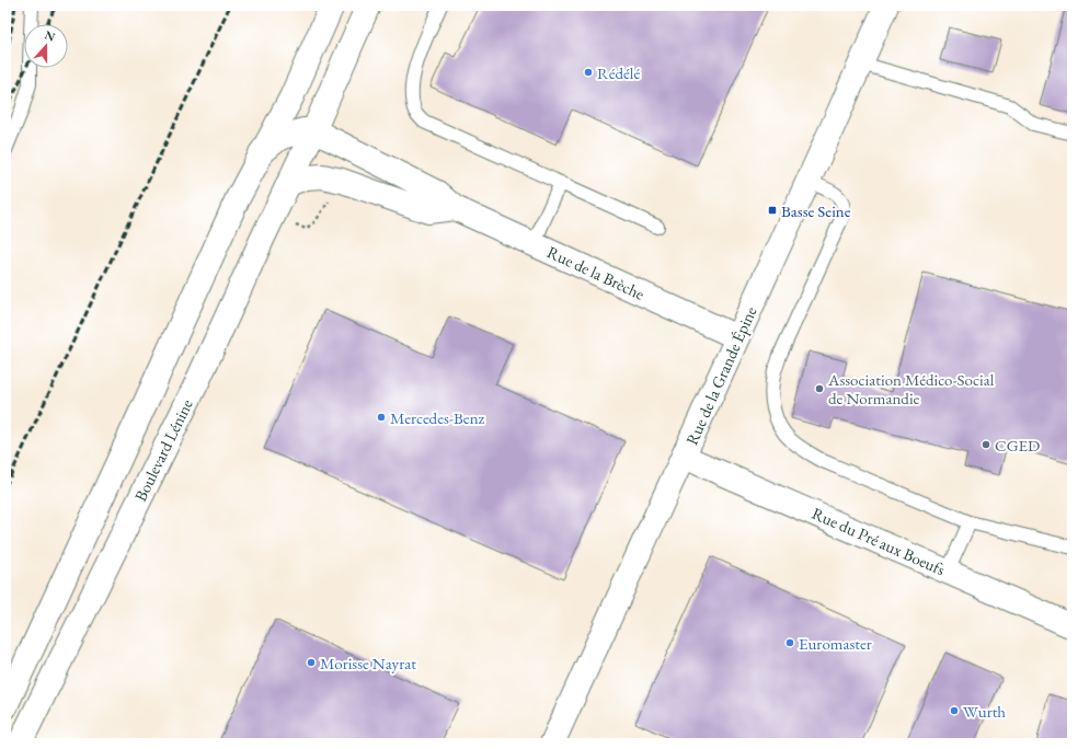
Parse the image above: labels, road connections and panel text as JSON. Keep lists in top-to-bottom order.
{
  "streets": {
    "street": [
      "Rue de la Brèche",
      "Rue de la Grande Épine",
      "Boulevard Lénine",
      "Rue du Pré aux Boeufs"
    ]
  },
  "crossings": [
    ["Rue de la Brèche", "Rue de la Grande Épine"],
    ["Rue de la Brèche", "Boulevard Lénine"],
    ["Rue de la Grande Épine", "Rue du Pré aux Boeufs"]
  ],
  "places": {
    "other": [
      "Rédélé",
      "Association Médico-Social de Normandie",
      "Mercedes-Benz",
      "CGED",
      "Euromaster",
      "Morisse Nayrat",
      "Wurth"
    ],
    "transit": ["Basse Seine"]
  },
  "north": "top"
}
